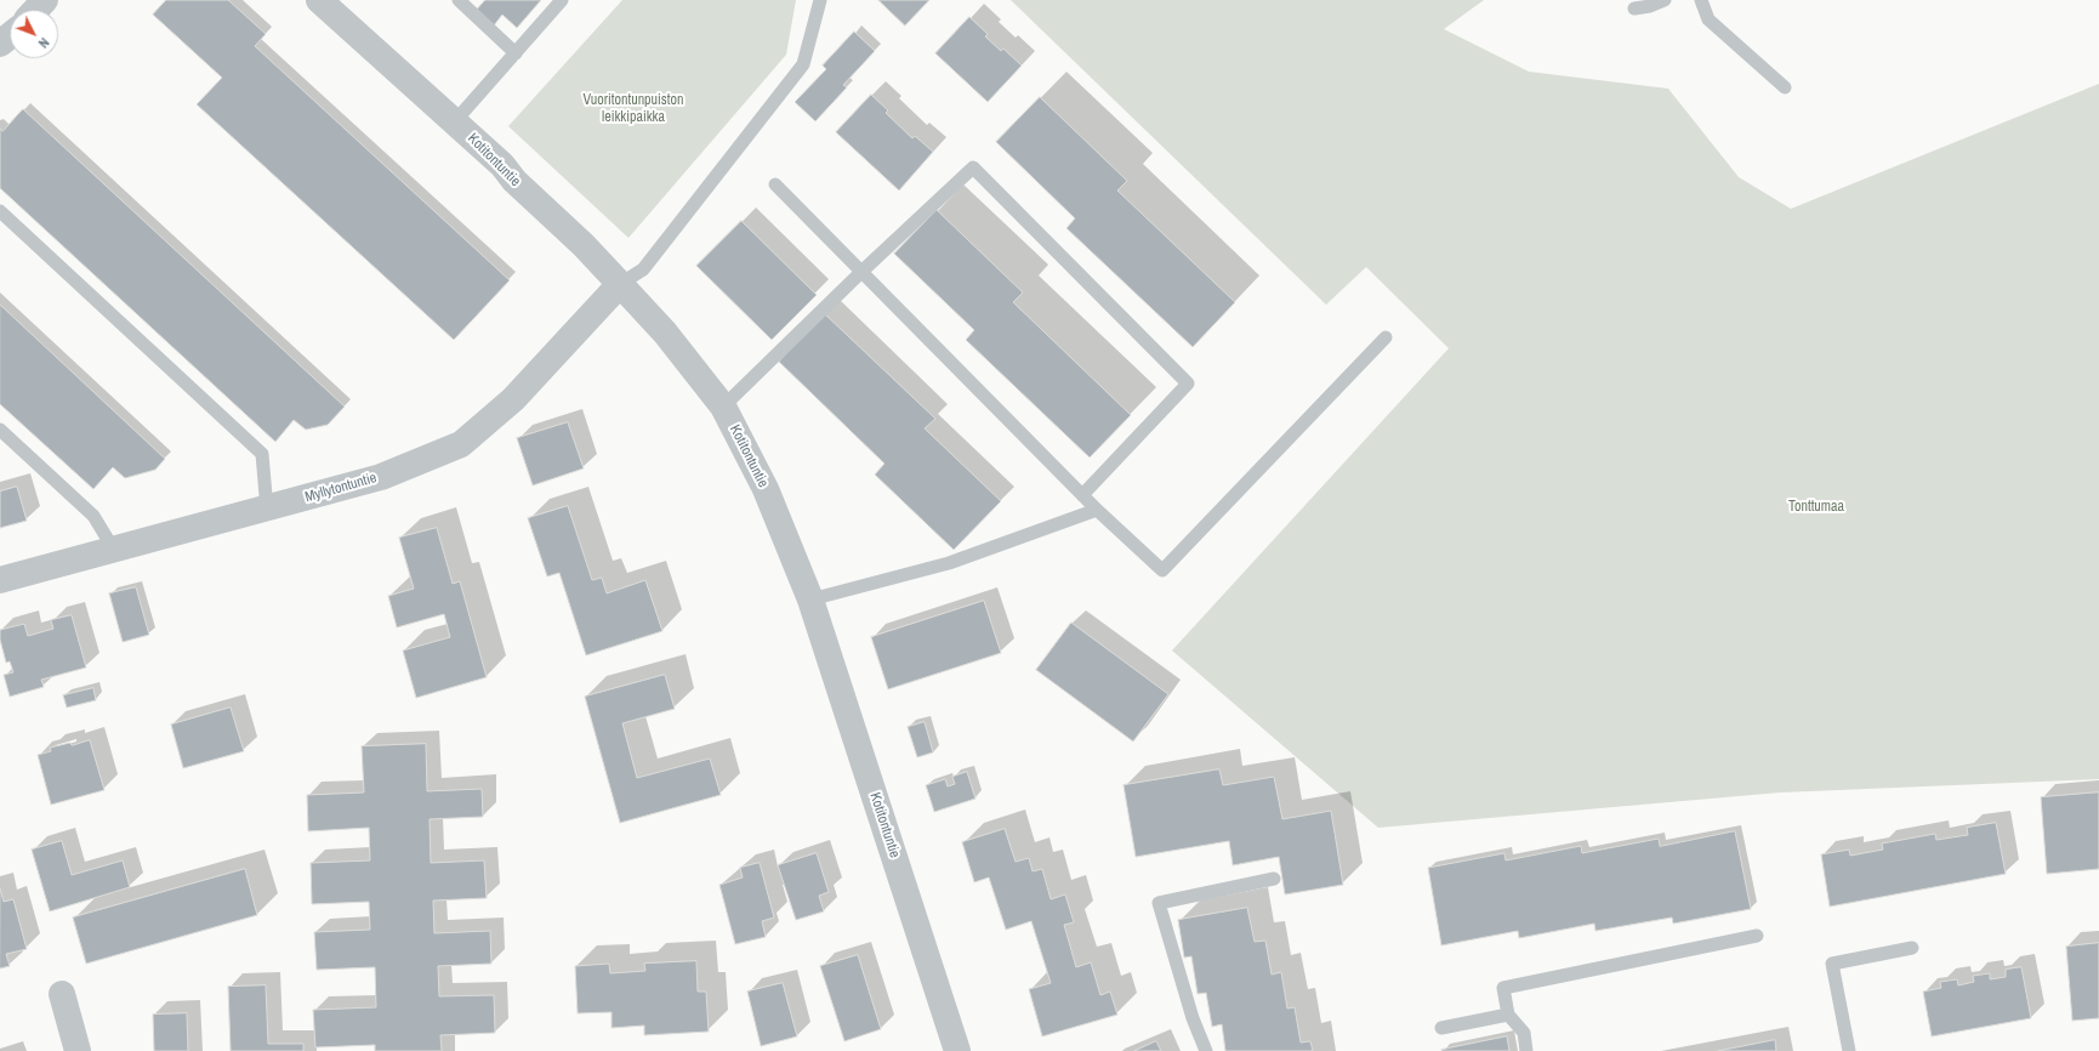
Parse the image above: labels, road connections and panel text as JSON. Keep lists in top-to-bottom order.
{
  "streets": {
    "street": ["Kotitontuntie", "Myllytontuntie"]
  },
  "crossings": [
    ["Kotitontuntie", "Myllytontuntie"]
  ],
  "parks": ["Vuoritontunpuiston leikkipaikka", "Tonttumaa"],
  "north": "bottom right"
}
